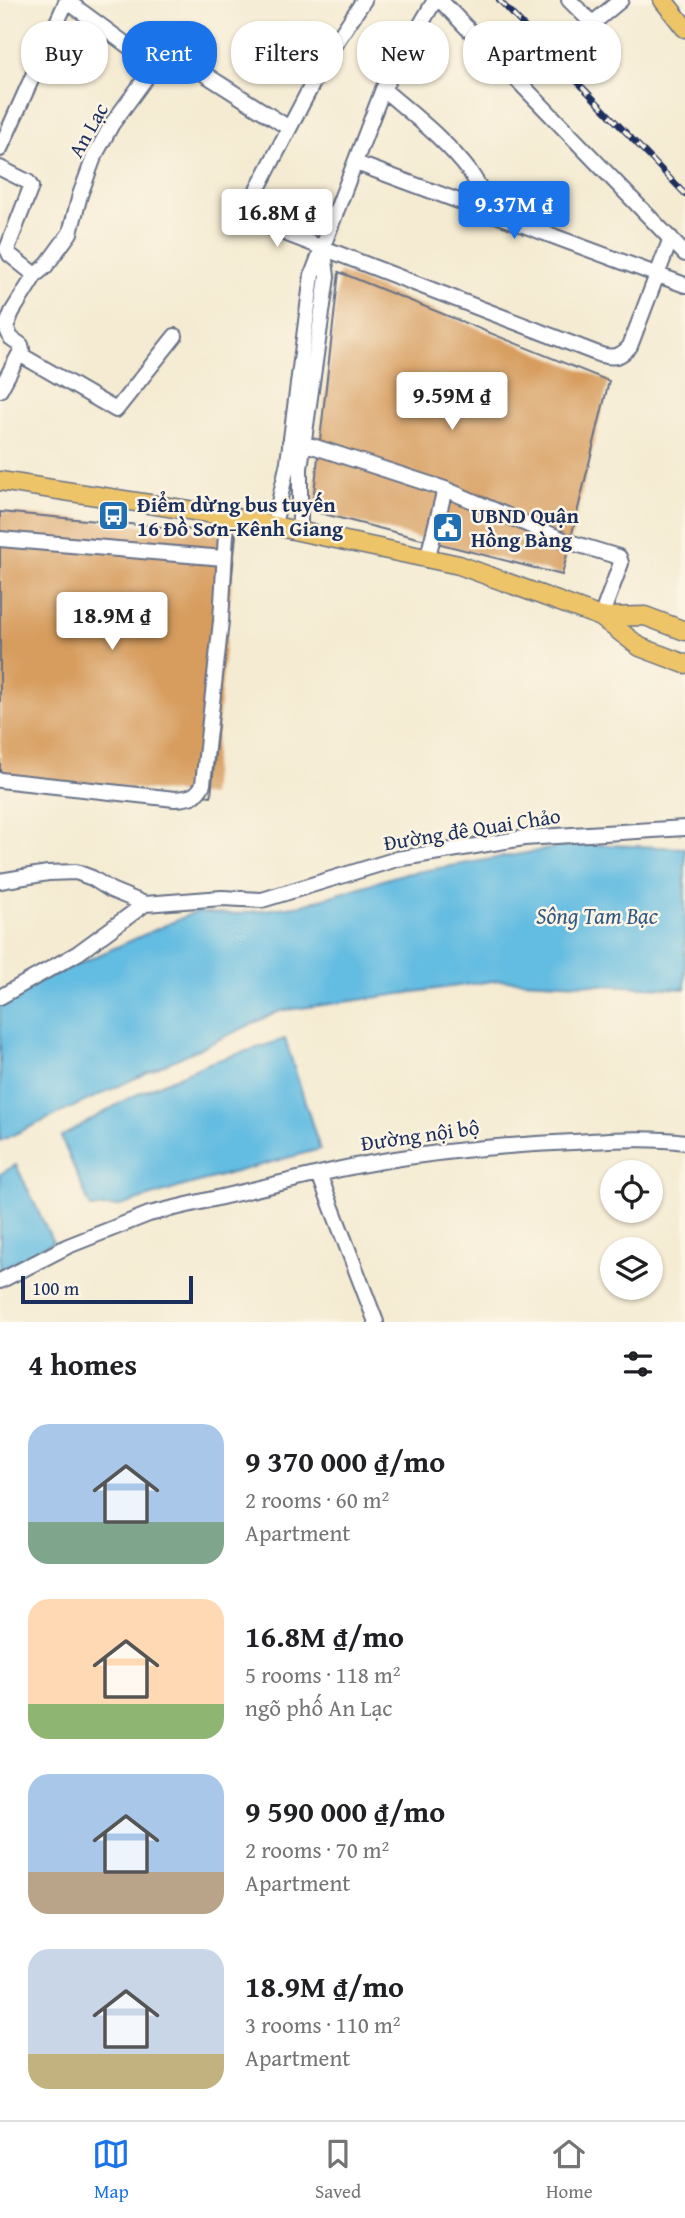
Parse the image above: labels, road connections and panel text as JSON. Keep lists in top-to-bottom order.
{
  "streets": {
    "street": ["An Lạc", "Đường đê Quai Chảo", "Đường nội bộ"]
  },
  "water": ["Sông Tam Bạc"],
  "places": {
    "bus stop": ["Điểm dừng bus tuyến 16 Đồ Sơn-Kênh Giang"],
    "public building": ["UBND Quận Hồng Bàng"]
  },
  "scale_bar": "100 m",
  "page": {
    "chip": [
      "Buy",
      "Rent",
      "Filters",
      "New",
      "Apartment"
    ],
    "price": [
      "9.37M ₫",
      "16.8M ₫",
      "9.59M ₫",
      "18.9M ₫"
    ],
    "scale": "100 m",
    "heading": "4 homes",
    "list": [
      {
        "name": "9 370 000 ₫/mo",
        "note": "2 rooms · 60 m² · Apartment"
      },
      {
        "name": "16.8M ₫/mo",
        "note": "5 rooms · 118 m² · ngõ phố An Lạc"
      },
      {
        "name": "9 590 000 ₫/mo",
        "note": "2 rooms · 70 m² · Apartment"
      },
      {
        "name": "18.9M ₫/mo",
        "note": "3 rooms · 110 m² · Apartment"
      }
    ],
    "tabs": ["Map", "Saved", "Home"]
  }
}
